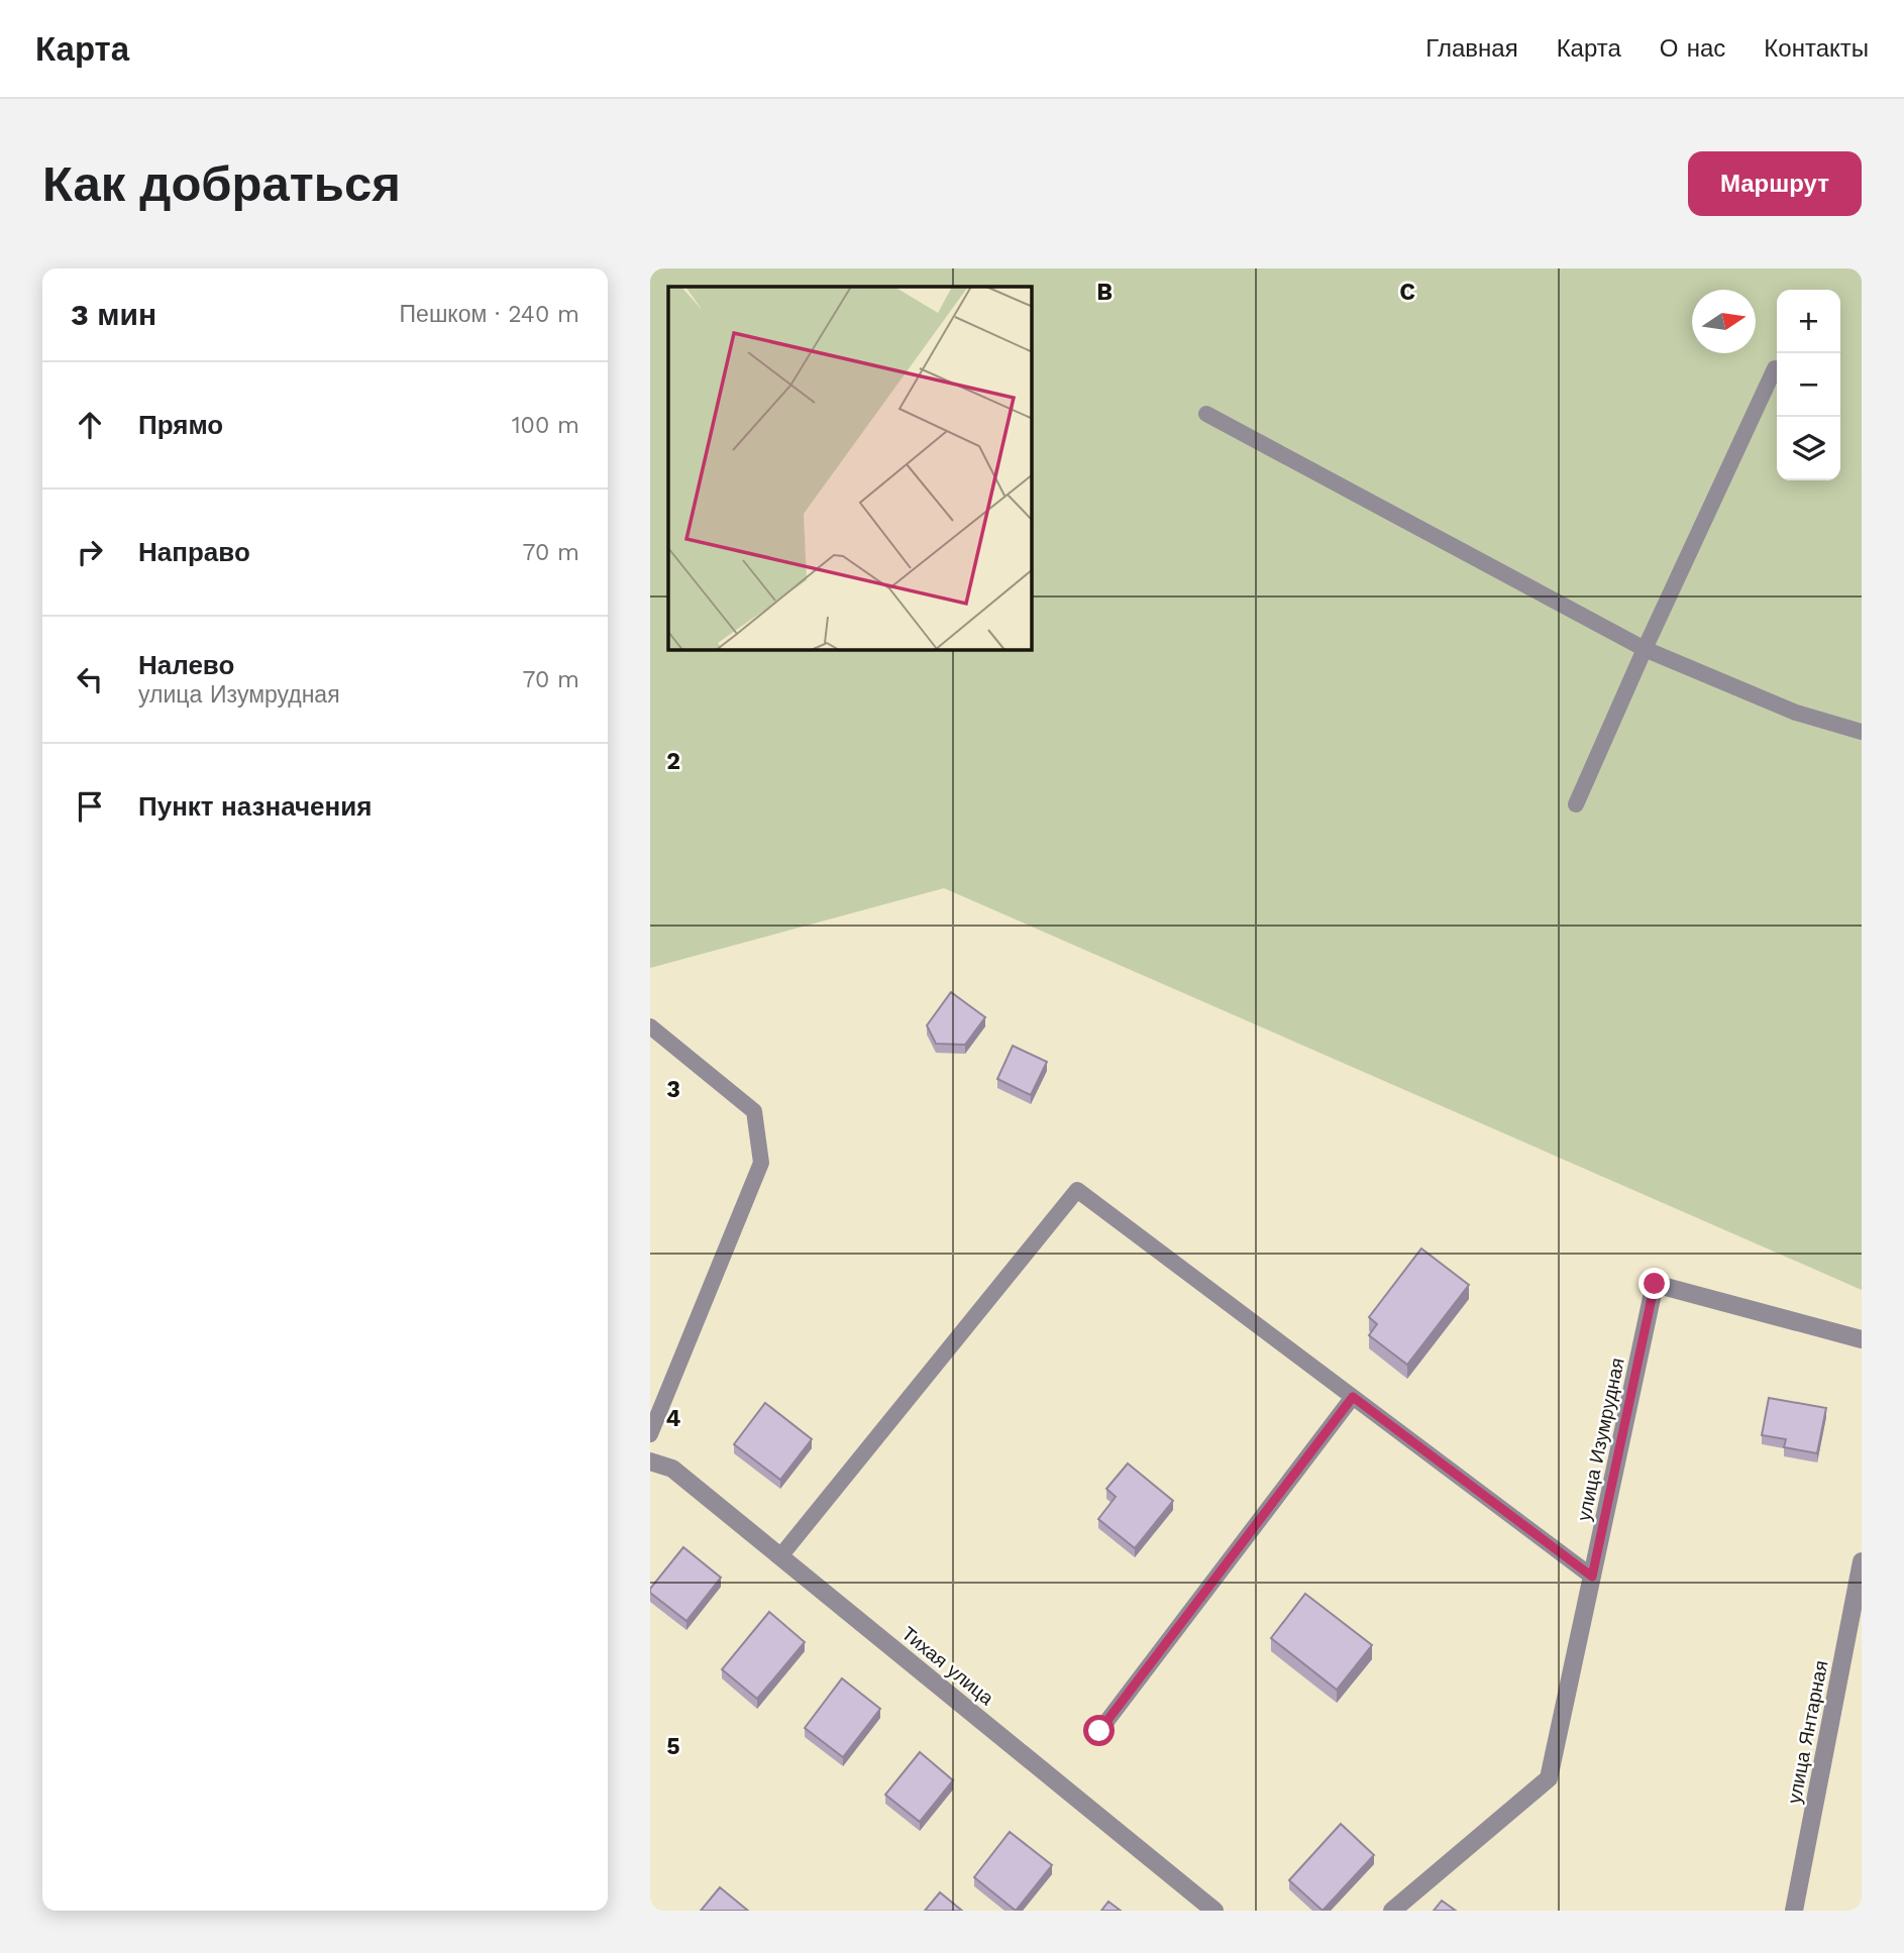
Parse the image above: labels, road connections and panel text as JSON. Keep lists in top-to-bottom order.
{
  "streets": {
    "street": ["улица Изумрудная", "Тихая улица", "улица Янтарная"]
  },
  "north": "right",
  "page": {
    "header": "Карта",
    "nav": [
      "Главная",
      "Карта",
      "О нас",
      "Контакты"
    ],
    "buttons": "Маршрут",
    "title": "Как добраться",
    "heading": ["3 мин", "Пешком · 240 m"],
    "map_buttons": ["+", "−"],
    "list": [
      ["Прямо", "100 m"],
      ["Направо", "70 m"],
      ["Налево", "улица Изумрудная", "70 m"],
      "Пункт назначения"
    ]
  },
  "grid": {
    "columns": ["B", "C"],
    "rows": [
      "2",
      "3",
      "4",
      "5"
    ]
  }
}
